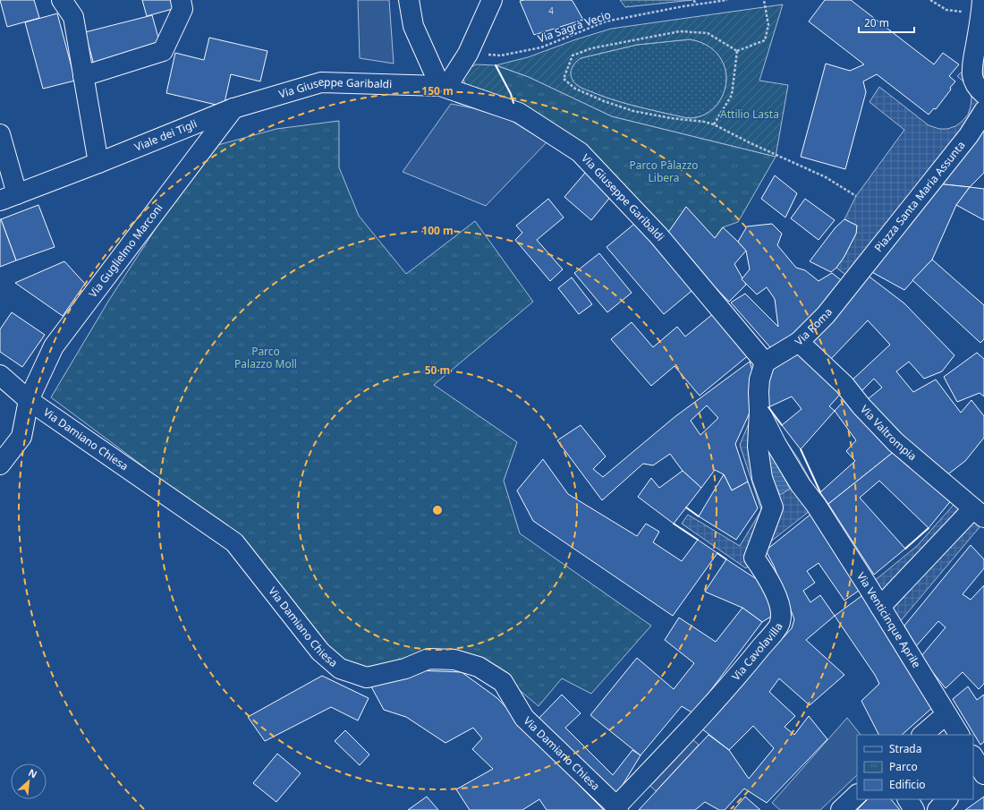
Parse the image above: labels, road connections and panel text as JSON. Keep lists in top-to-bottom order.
{
  "streets": {
    "street": [
      "Via Giuseppe Garibaldi",
      "Viale dei Tigli",
      "Piazza Santa Maria Assunta",
      "Via Guglielmo Marconi",
      "Via Roma",
      "Via Valtrompia",
      "Via Damiano Chiesa",
      "Via Venticinque Aprile",
      "Via Cavolavilla"
    ],
    "path": ["Via Sagrà Vecio"]
  },
  "crossings": [
    ["Via Giuseppe Garibaldi", "Viale dei Tigli"],
    ["Via Giuseppe Garibaldi", "Via Guglielmo Marconi"],
    ["Via Giuseppe Garibaldi", "Via Roma"],
    ["Viale dei Tigli", "Via Guglielmo Marconi"],
    ["Piazza Santa Maria Assunta", "Via Roma"],
    ["Via Guglielmo Marconi", "Via Damiano Chiesa"],
    ["Via Roma", "Via Valtrompia"],
    ["Via Damiano Chiesa", "Via Cavolavilla"],
    ["Via Venticinque Aprile", "Via Cavolavilla"]
  ],
  "parks": ["Attilio Lasta", "Parco Palazzo Libera", "Parco Palazzo Moll"],
  "house_numbers": ["4"],
  "legend": ["Strada", "Parco", "Edificio"],
  "scale_bar": "20 m",
  "north": "top right",
  "rings": ["150 m", "100 m", "50 m"]
}
